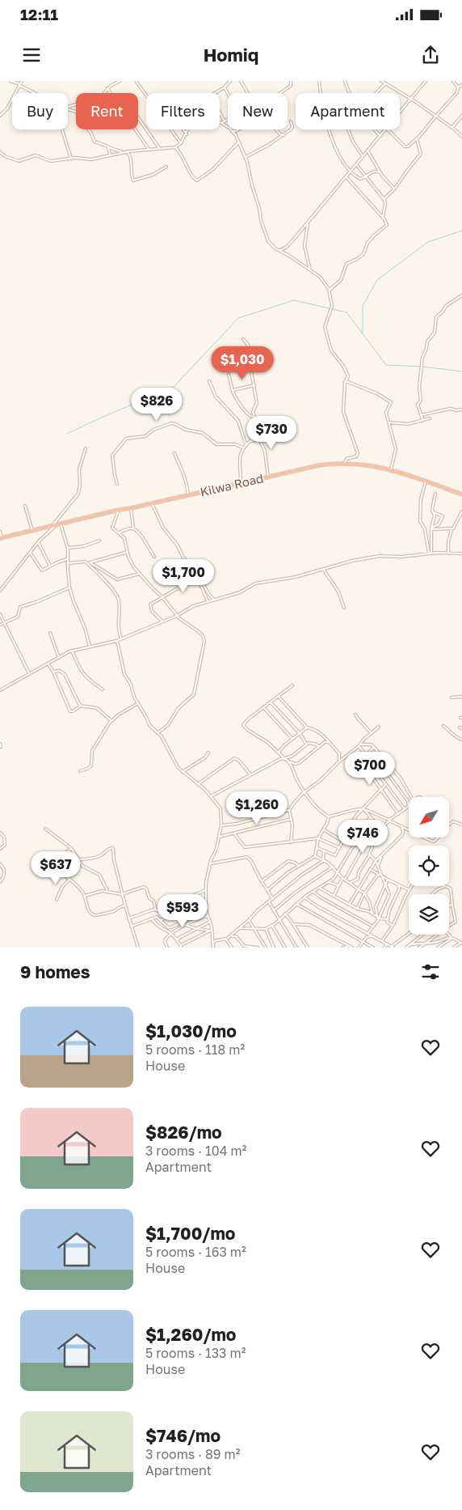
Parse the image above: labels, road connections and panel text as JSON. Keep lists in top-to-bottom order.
{
  "streets": {
    "highway": ["Kilwa Road"]
  },
  "north": "bottom left",
  "page": {
    "status": "12:11",
    "header": "Homiq",
    "chip": [
      "Buy",
      "Rent",
      "Filters",
      "New",
      "Apartment"
    ],
    "price": [
      "$1,030",
      "$826",
      "$730",
      "$1,700",
      "$700",
      "$1,260",
      "$746",
      "$637",
      "$593"
    ],
    "heading": "9 homes",
    "list": [
      {
        "name": "$1,030/mo",
        "note": "5 rooms · 118 m² · House"
      },
      {
        "name": "$826/mo",
        "note": "3 rooms · 104 m² · Apartment"
      },
      {
        "name": "$1,700/mo",
        "note": "5 rooms · 163 m² · House"
      },
      {
        "name": "$1,260/mo",
        "note": "5 rooms · 133 m² · House"
      },
      {
        "name": "$746/mo",
        "note": "3 rooms · 89 m² · Apartment"
      }
    ]
  }
}
